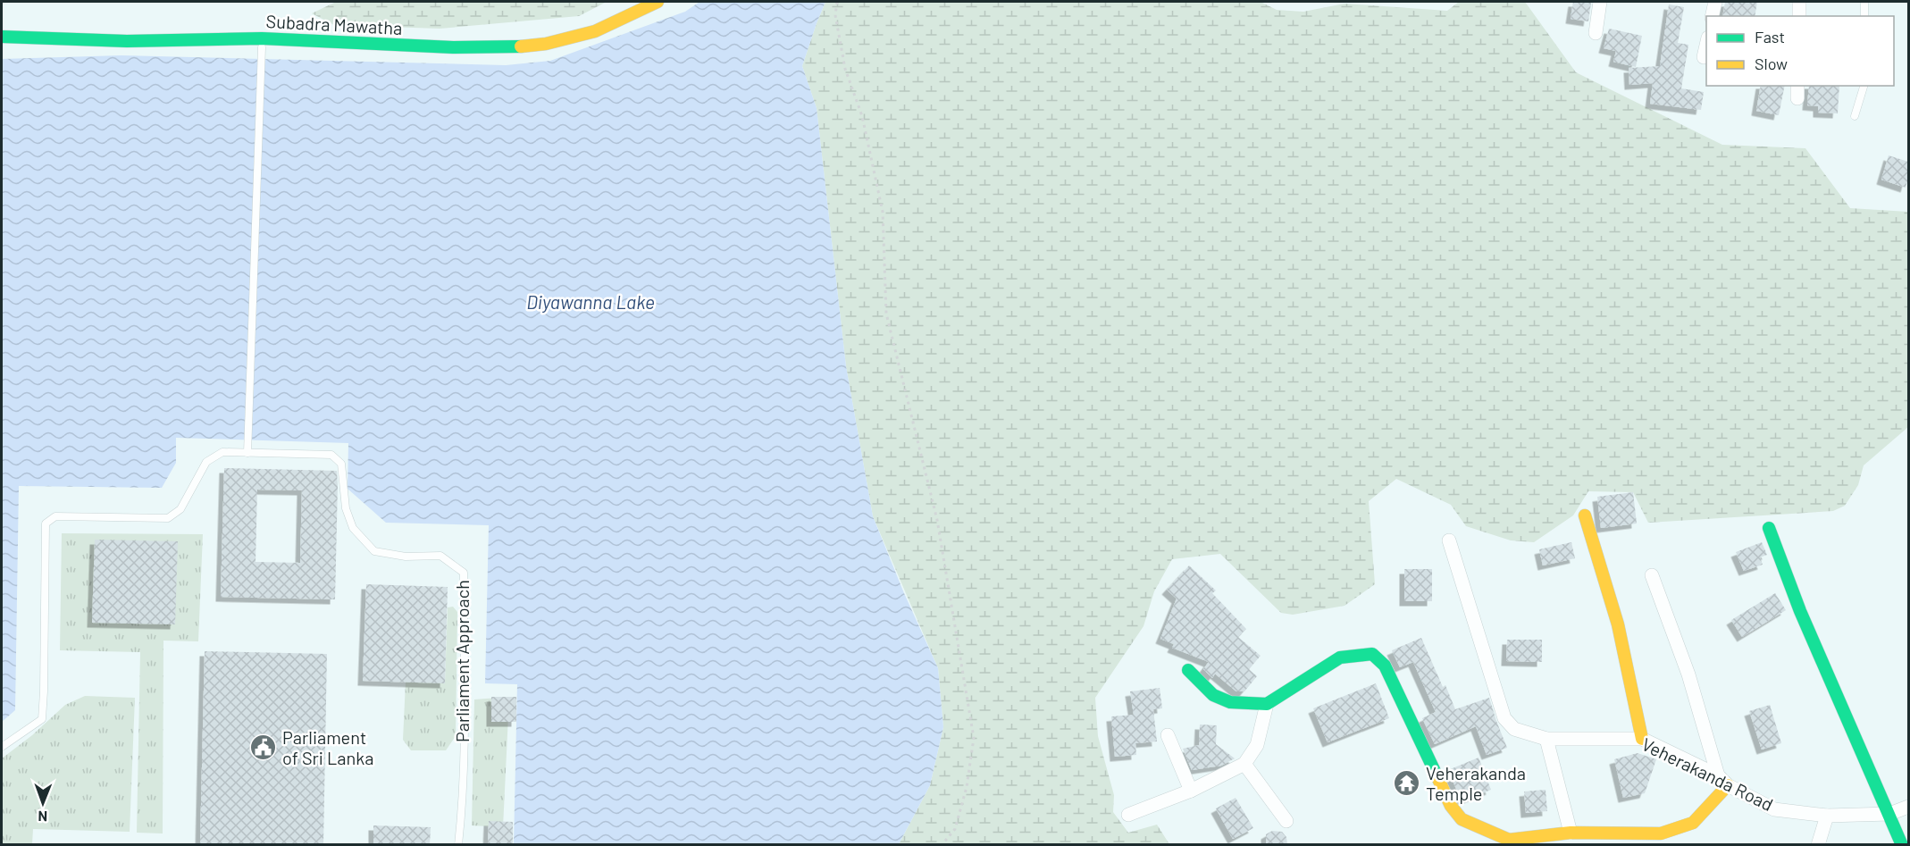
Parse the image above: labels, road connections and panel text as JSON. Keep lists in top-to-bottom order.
{
  "streets": {
    "street": ["Subadra Mawatha", "Veherakanda Road"],
    "lane": ["Parliament Approach"]
  },
  "water": ["Diyawanna Lake"],
  "places": {
    "public building": ["Parliament of Sri Lanka"],
    "temple": ["Veherakanda Temple"]
  },
  "legend": ["Fast", "Slow"],
  "north": "bottom"
}
